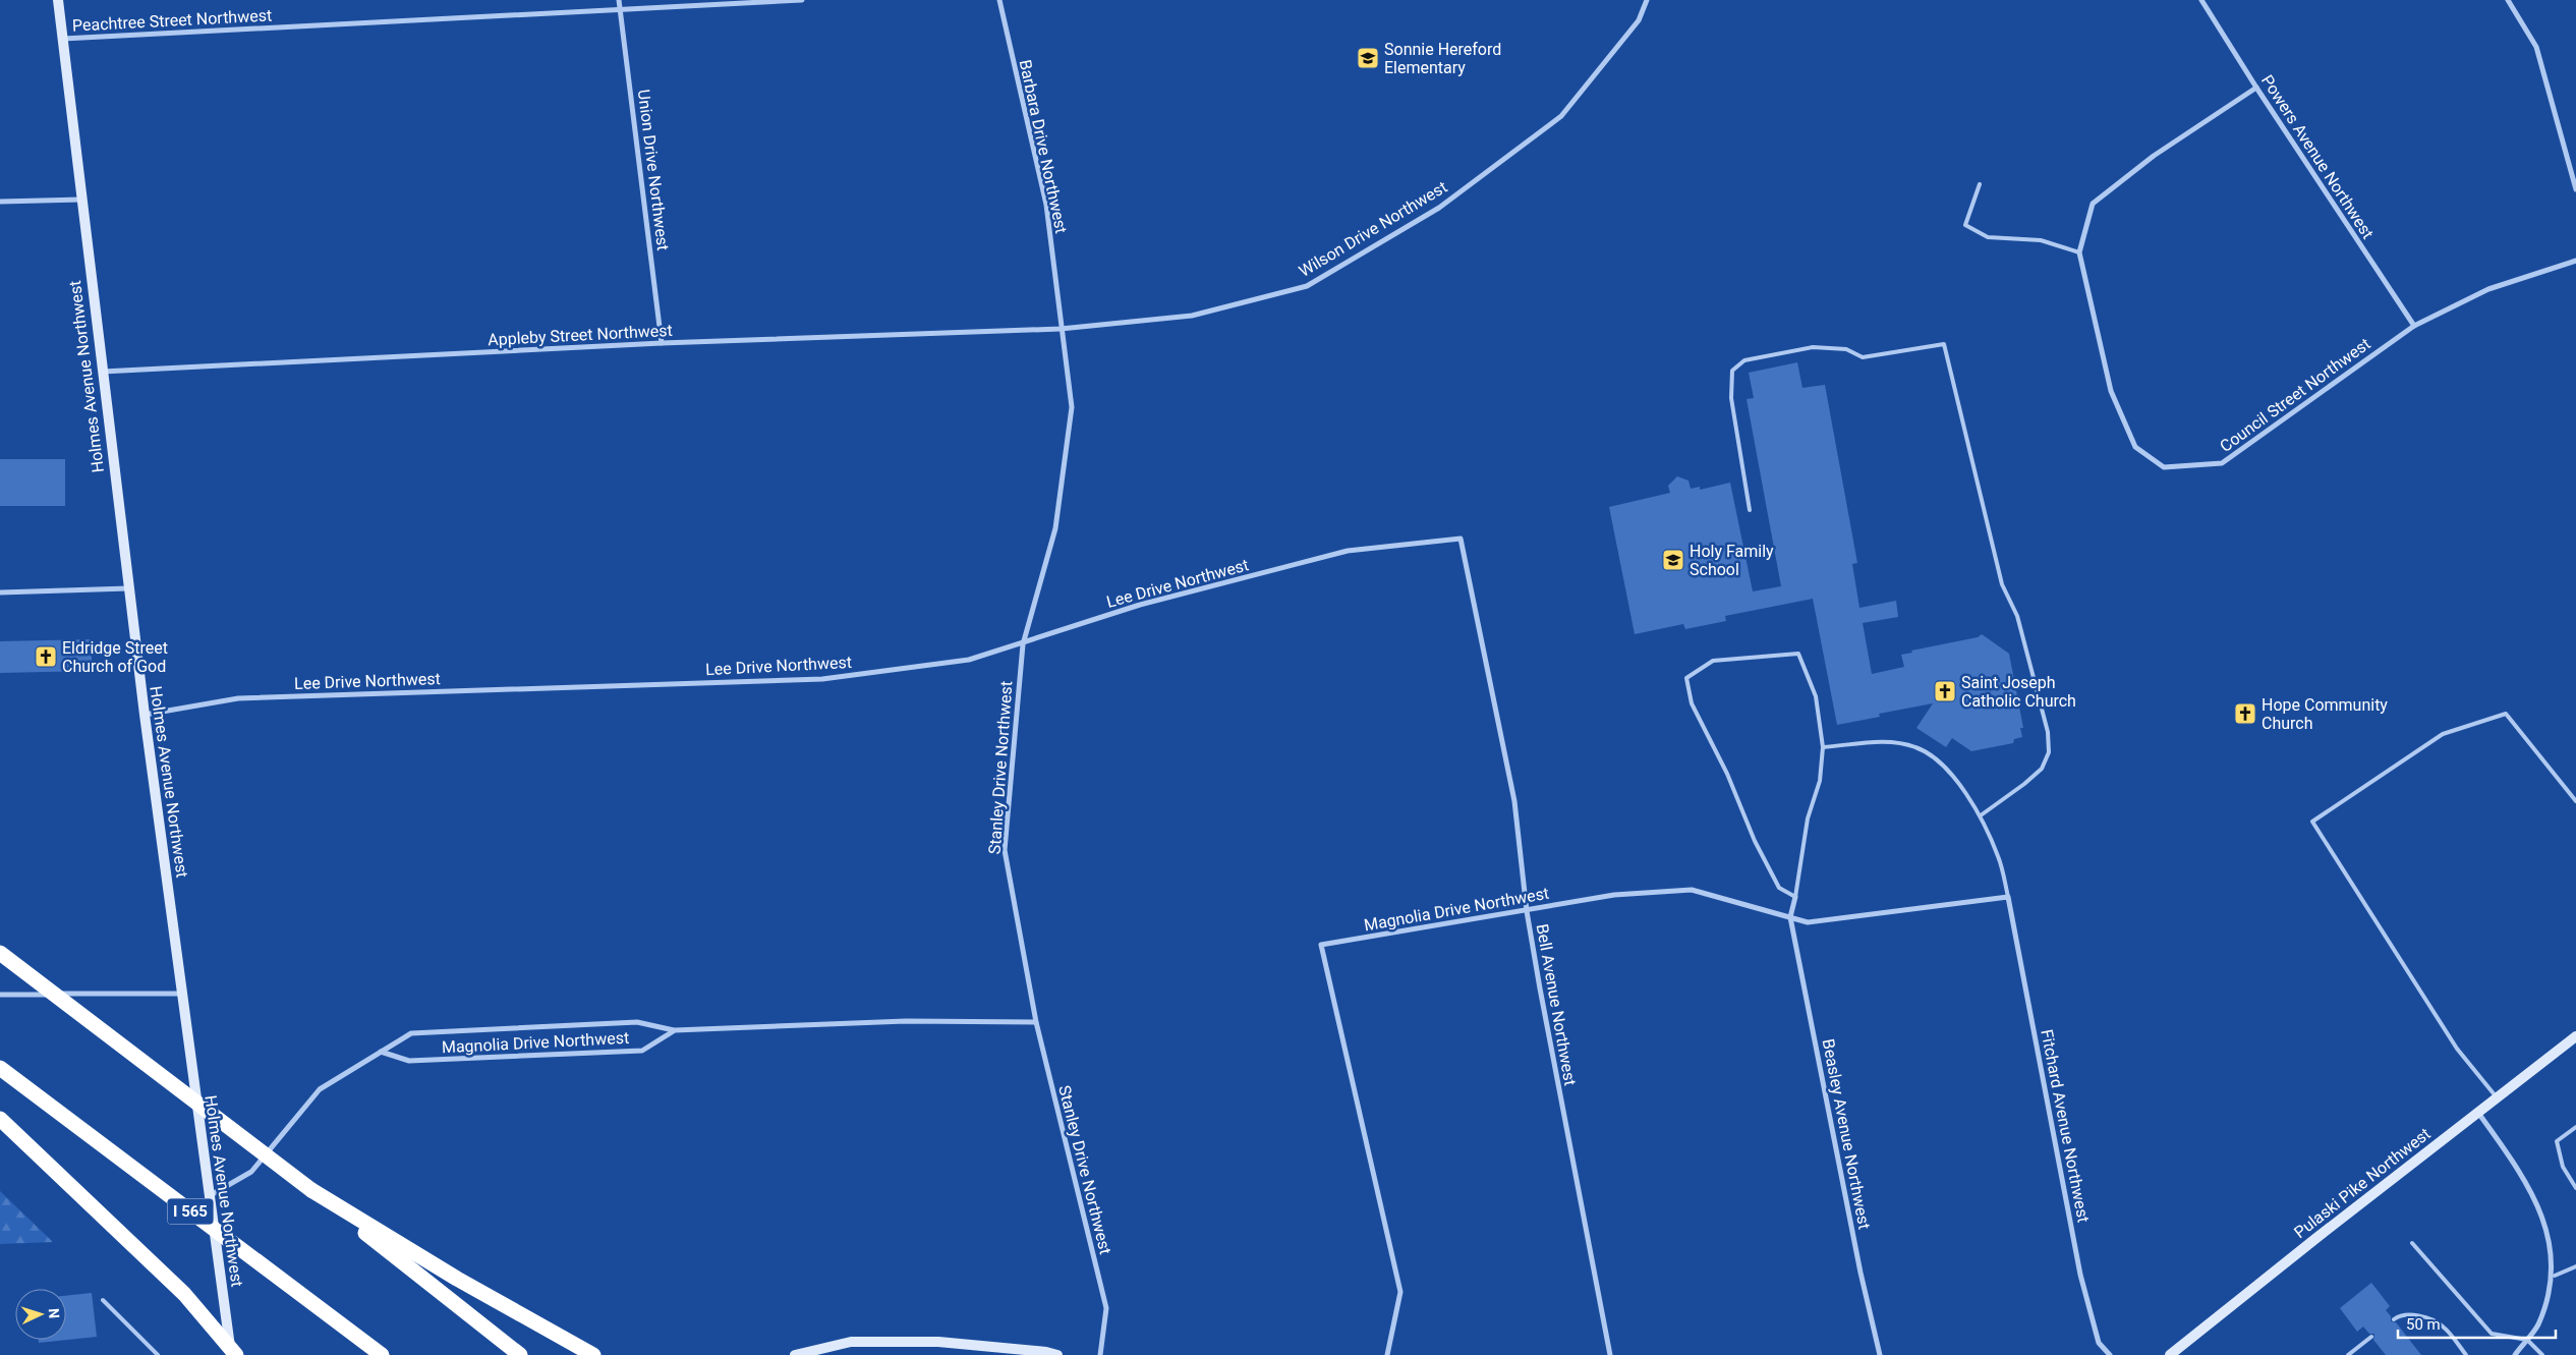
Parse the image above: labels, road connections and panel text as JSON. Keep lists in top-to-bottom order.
{
  "streets": {
    "highway": ["I 565"],
    "main road": ["Holmes Avenue Northwest", "Pulaski Pike Northwest"],
    "street": [
      "Peachtree Street Northwest",
      "Barbara Drive Northwest",
      "Powers Avenue Northwest",
      "Union Drive Northwest",
      "Wilson Drive Northwest",
      "Appleby Street Northwest",
      "Council Street Northwest",
      "Lee Drive Northwest",
      "Stanley Drive Northwest",
      "Magnolia Drive Northwest",
      "Bell Avenue Northwest",
      "Fitchard Avenue Northwest",
      "Beasley Avenue Northwest"
    ]
  },
  "crossings": [
    ["Peachtree Street Northwest", "Union Drive Northwest"],
    ["Peachtree Street Northwest", "Holmes Avenue Northwest"],
    ["Barbara Drive Northwest", "Wilson Drive Northwest"],
    ["Barbara Drive Northwest", "Appleby Street Northwest"],
    ["Barbara Drive Northwest", "Stanley Drive Northwest"],
    ["Powers Avenue Northwest", "Council Street Northwest"],
    ["Union Drive Northwest", "Appleby Street Northwest"],
    ["Wilson Drive Northwest", "Appleby Street Northwest"],
    ["Wilson Drive Northwest", "Stanley Drive Northwest"],
    ["Appleby Street Northwest", "Holmes Avenue Northwest"],
    ["Appleby Street Northwest", "Stanley Drive Northwest"],
    ["Holmes Avenue Northwest", "Lee Drive Northwest"],
    ["Lee Drive Northwest", "Stanley Drive Northwest"],
    ["Lee Drive Northwest", "Bell Avenue Northwest"],
    ["Stanley Drive Northwest", "Magnolia Drive Northwest"],
    ["Magnolia Drive Northwest", "Bell Avenue Northwest"],
    ["Magnolia Drive Northwest", "Fitchard Avenue Northwest"],
    ["Magnolia Drive Northwest", "Beasley Avenue Northwest"]
  ],
  "places": {
    "school or university": ["Sonnie Hereford Elementary", "Holy Family School"],
    "church": ["Eldridge Street Church of God", "Saint Joseph Catholic Church", "Hope Community Church"]
  },
  "scale_bar": "50 m",
  "north": "right"
}
